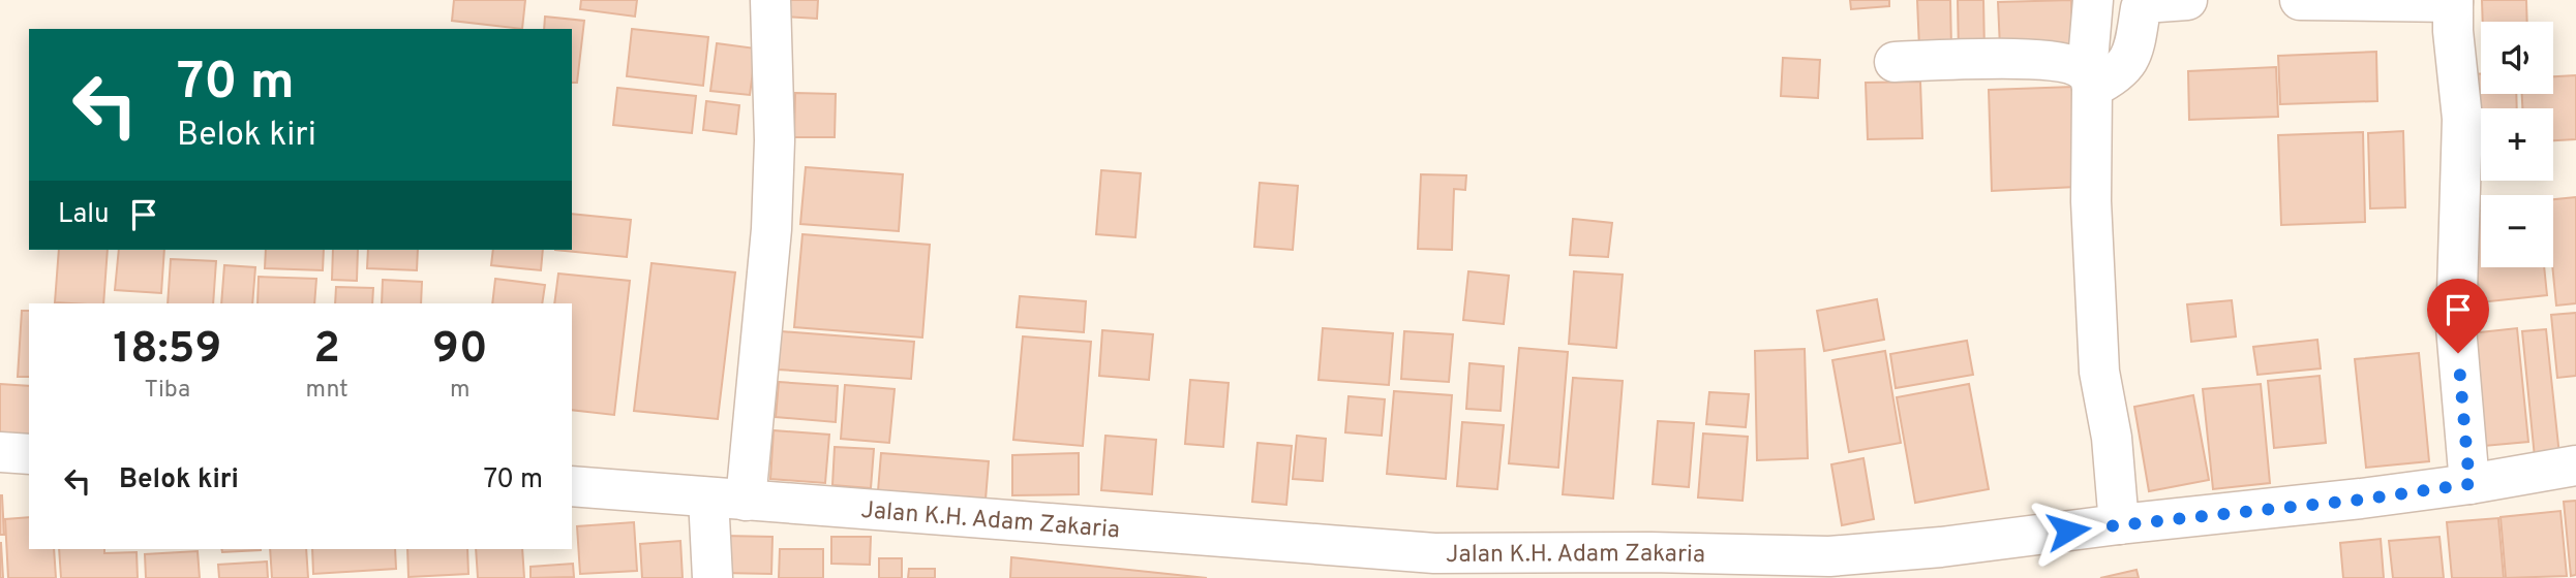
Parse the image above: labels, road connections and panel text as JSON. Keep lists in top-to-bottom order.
{
  "streets": {
    "street": ["Jalan K.H. Adam Zakaria"]
  },
  "page": {
    "map_buttons": ["+", "−"],
    "turn": ["70 m", "Belok kiri"],
    "then": "Lalu",
    "eta": [
      "18:59",
      "Tiba",
      "2",
      "mnt",
      "90",
      "m"
    ],
    "list": [
      {
        "name": "Belok kiri",
        "value": "70 m"
      }
    ]
  }
}
